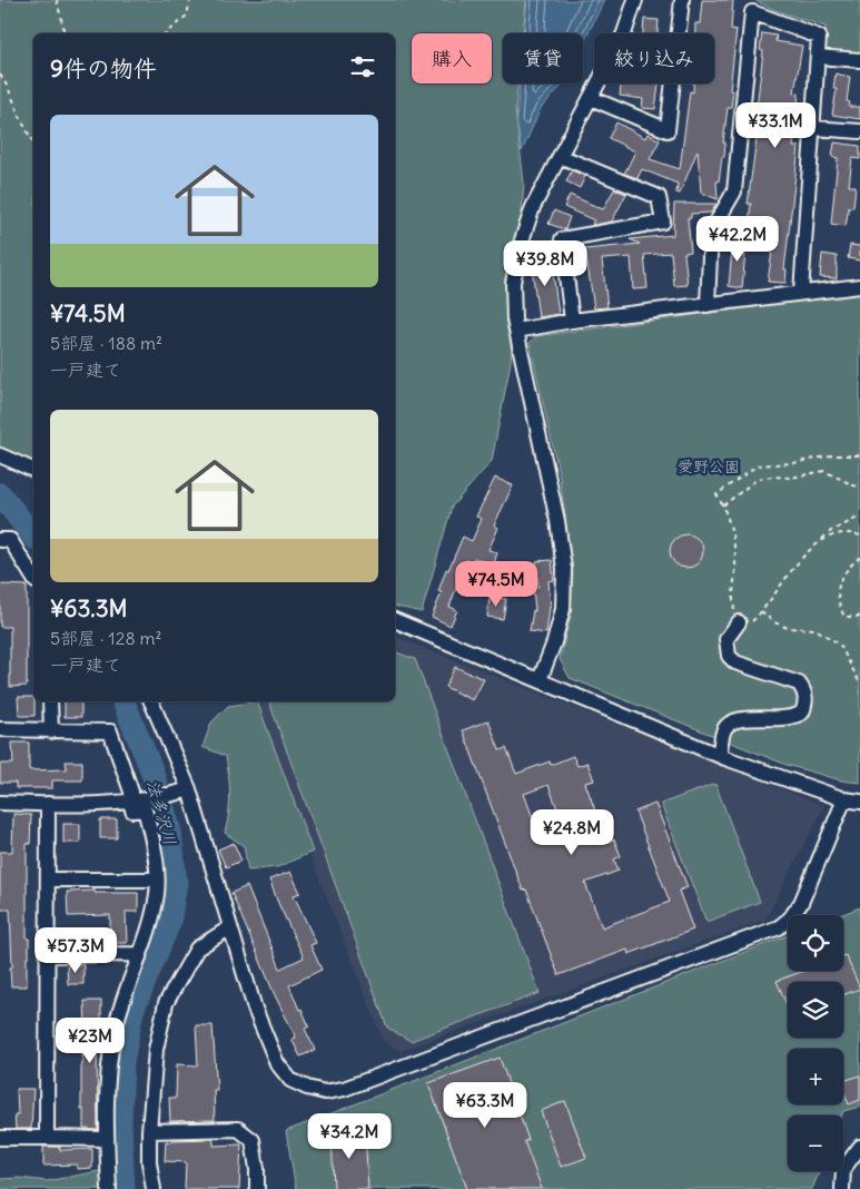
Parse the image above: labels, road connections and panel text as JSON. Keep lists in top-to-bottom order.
{
  "water": ["法多沢川"],
  "parks": ["愛野公園"],
  "page": {
    "chip": ["購入", "賃貸", "絞り込み"],
    "heading": "9件の物件",
    "list": [
      {
        "name": "¥74.5M",
        "note": "5部屋 · 188 m² · 一戸建て"
      },
      {
        "name": "¥63.3M",
        "note": "5部屋 · 128 m² · 一戸建て"
      }
    ],
    "price": [
      "¥33.1M",
      "¥42.2M",
      "¥39.8M",
      "¥74.5M",
      "¥24.8M",
      "¥57.3M",
      "¥23M",
      "¥63.3M",
      "¥34.2M"
    ],
    "map_buttons": ["+", "−"]
  }
}
